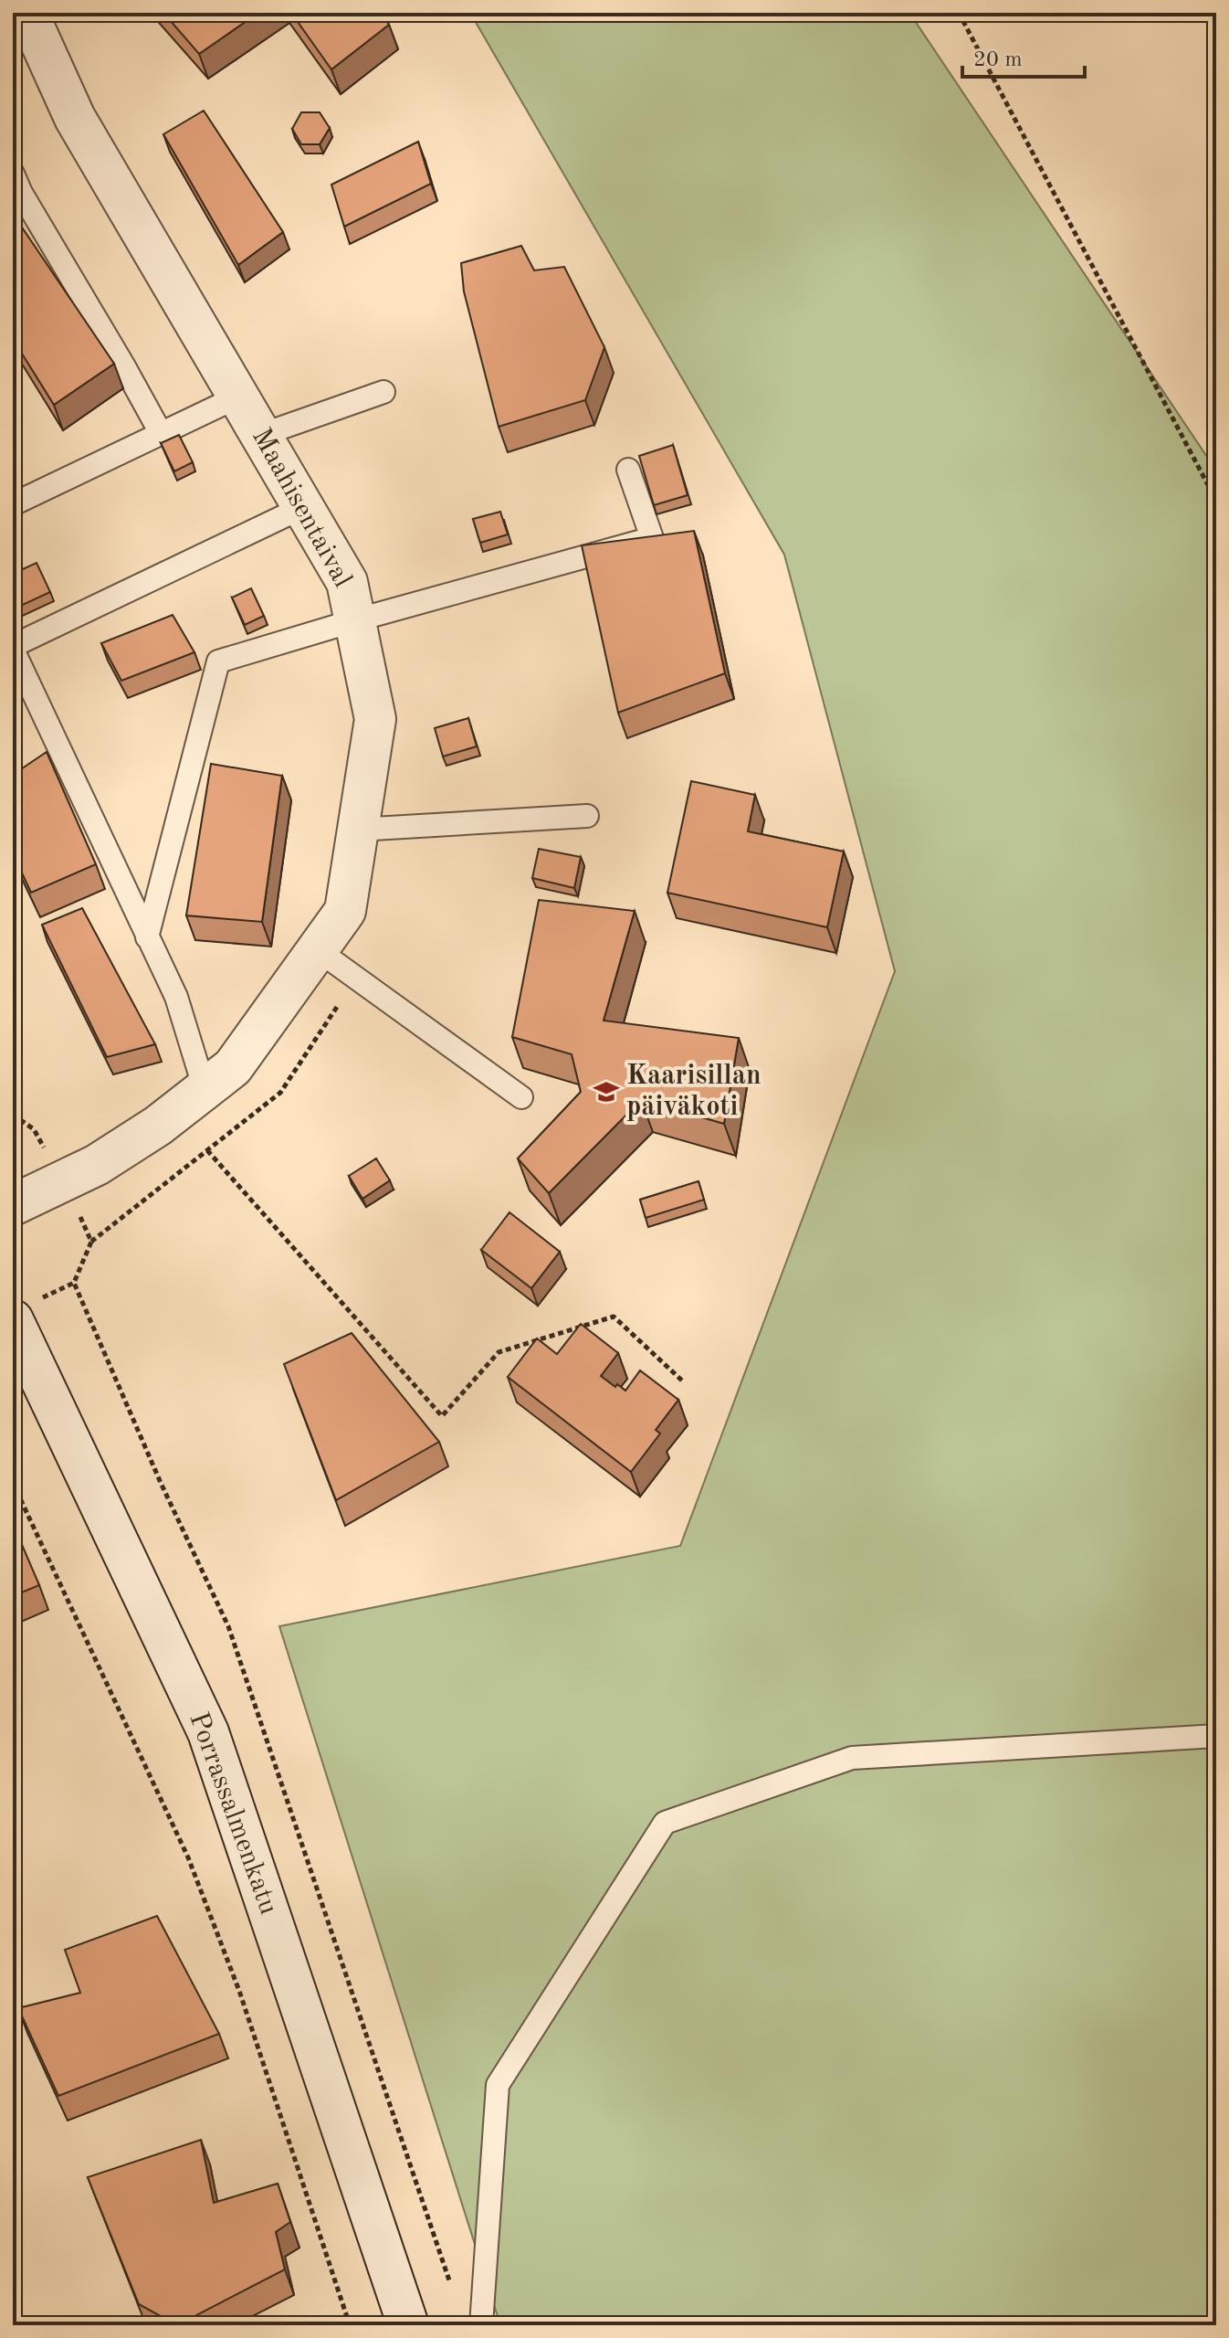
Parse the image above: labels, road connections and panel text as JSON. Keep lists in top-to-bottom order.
{
  "streets": {
    "street": ["Maahisentaival", "Porrassalmenkatu"]
  },
  "places": {
    "school or university": ["Kaarisillan päiväkoti"]
  },
  "scale_bar": "20 m"
}
